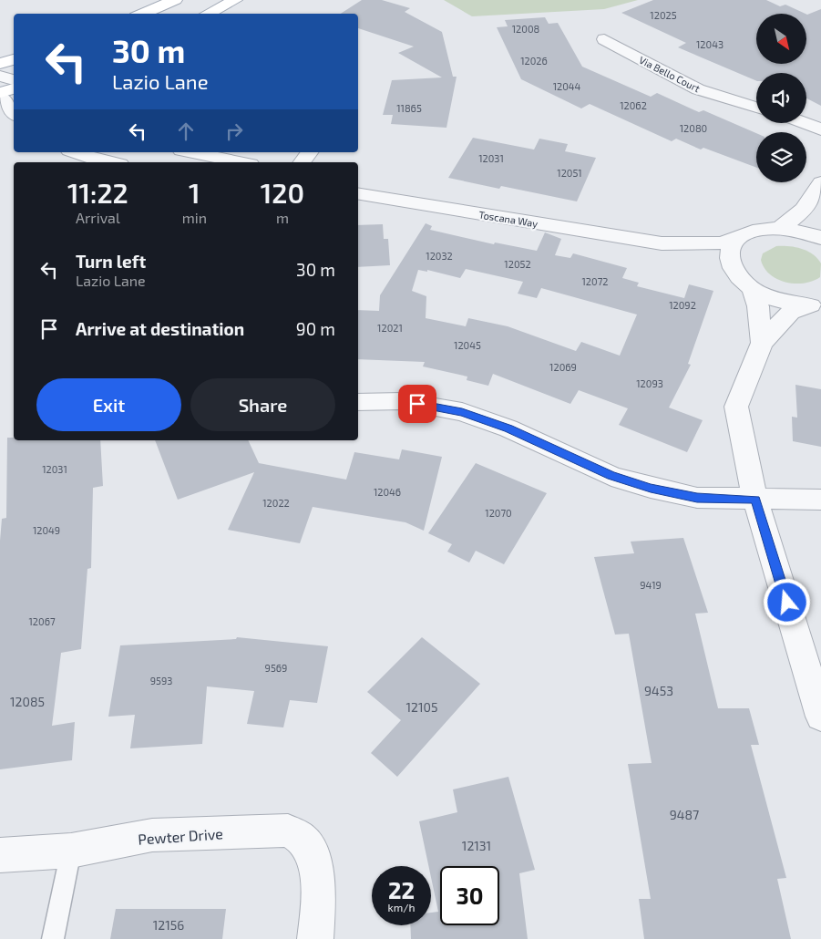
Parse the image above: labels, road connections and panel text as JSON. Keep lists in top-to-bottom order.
{
  "streets": {
    "street": ["Via Bello Court", "Toscana Way", "Pewter Drive"]
  },
  "house_numbers": [
    "12025",
    "12008",
    "12043",
    "12026",
    "12044",
    "12062",
    "11865",
    "12080",
    "12031",
    "12051",
    "12032",
    "12052",
    "12072",
    "12092",
    "12021",
    "12045",
    "12069",
    "12093",
    "12031",
    "12046",
    "12022",
    "12070",
    "12049",
    "9419",
    "12067",
    "9569",
    "9593",
    "9453",
    "12085",
    "12105",
    "9487",
    "12131",
    "12156"
  ],
  "north": "bottom right",
  "page": {
    "turn": ["30 m", "Lazio Lane"],
    "eta": [
      "11:22",
      "Arrival",
      "1",
      "min",
      "120",
      "m"
    ],
    "list": [
      {
        "name": "Turn left",
        "note": "Lazio Lane",
        "value": "30 m"
      },
      {
        "name": "Arrive at destination",
        "value": "90 m"
      }
    ],
    "buttons": ["Exit", "Share"],
    "speed": "22 km/h",
    "limit": "30"
  }
}
